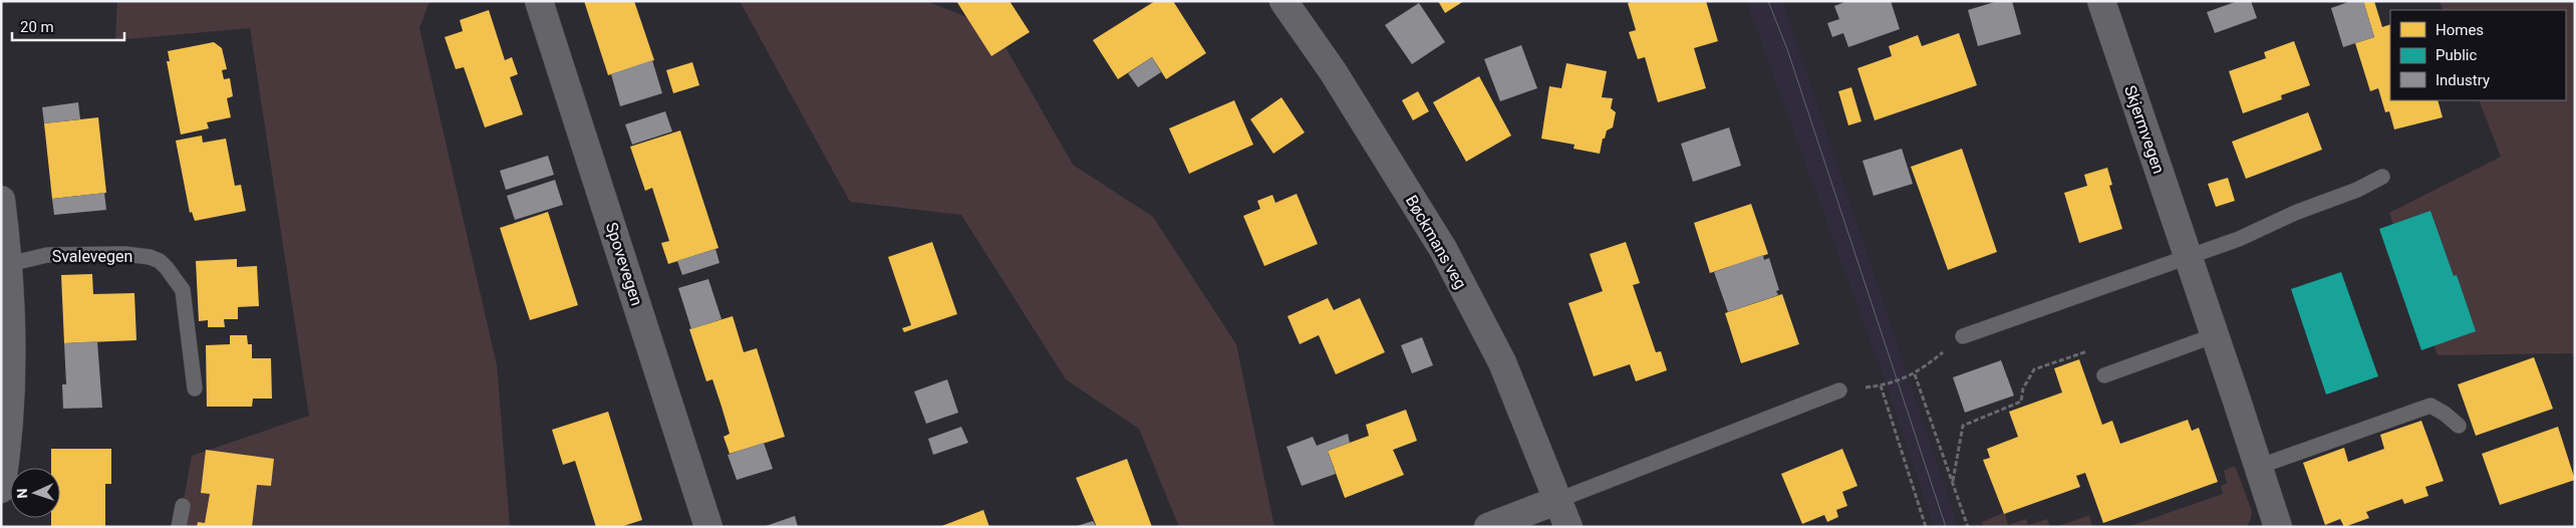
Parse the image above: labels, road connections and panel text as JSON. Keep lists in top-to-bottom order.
{
  "streets": {
    "street": ["Skjermvegen", "Bøckmans veg", "Spovevegen"],
    "lane": ["Svalevegen"]
  },
  "legend": ["Homes", "Public", "Industry"],
  "scale_bar": "20 m",
  "north": "left"
}
